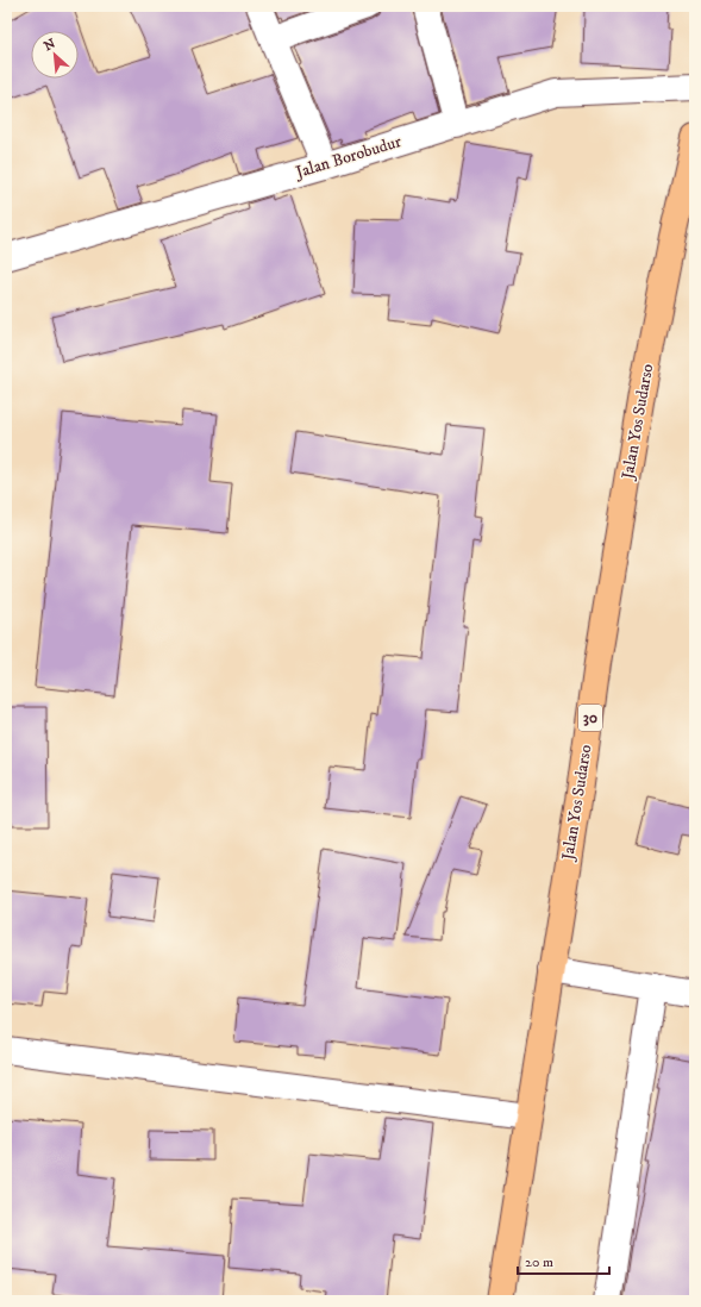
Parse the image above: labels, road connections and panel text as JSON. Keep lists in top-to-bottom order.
{
  "streets": {
    "highway": ["Jalan Yos Sudarso", "30"],
    "street": ["Jalan Borobudur"]
  },
  "scale_bar": "20 m",
  "north": "top left"
}
